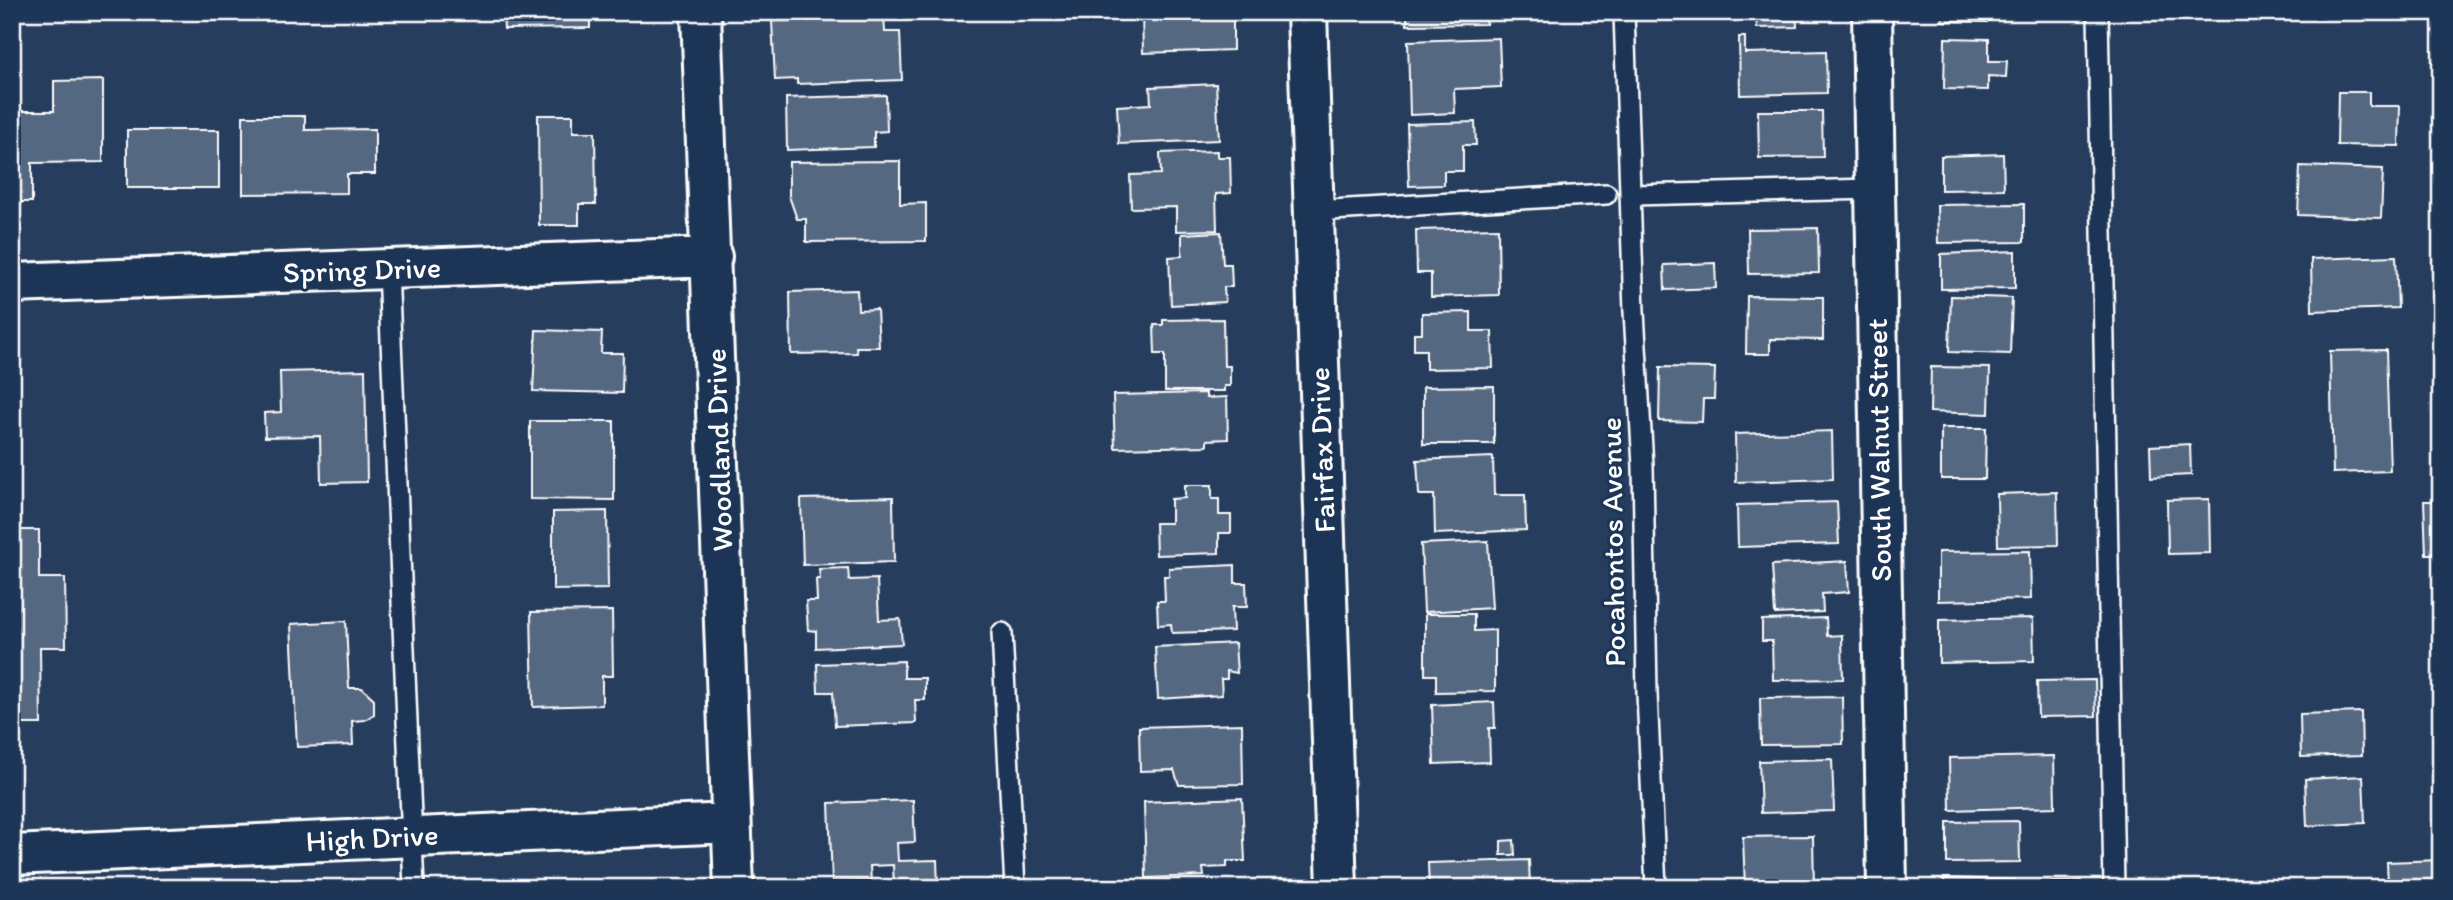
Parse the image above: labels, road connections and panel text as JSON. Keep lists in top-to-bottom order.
{
  "streets": {
    "street": [
      "Spring Drive",
      "Woodland Drive",
      "Fairfax Drive",
      "South Walnut Street",
      "High Drive"
    ],
    "lane": ["Pocahontos Avenue"]
  },
  "crossings": [
    ["Spring Drive", "Woodland Drive"],
    ["Woodland Drive", "High Drive"]
  ]
}
